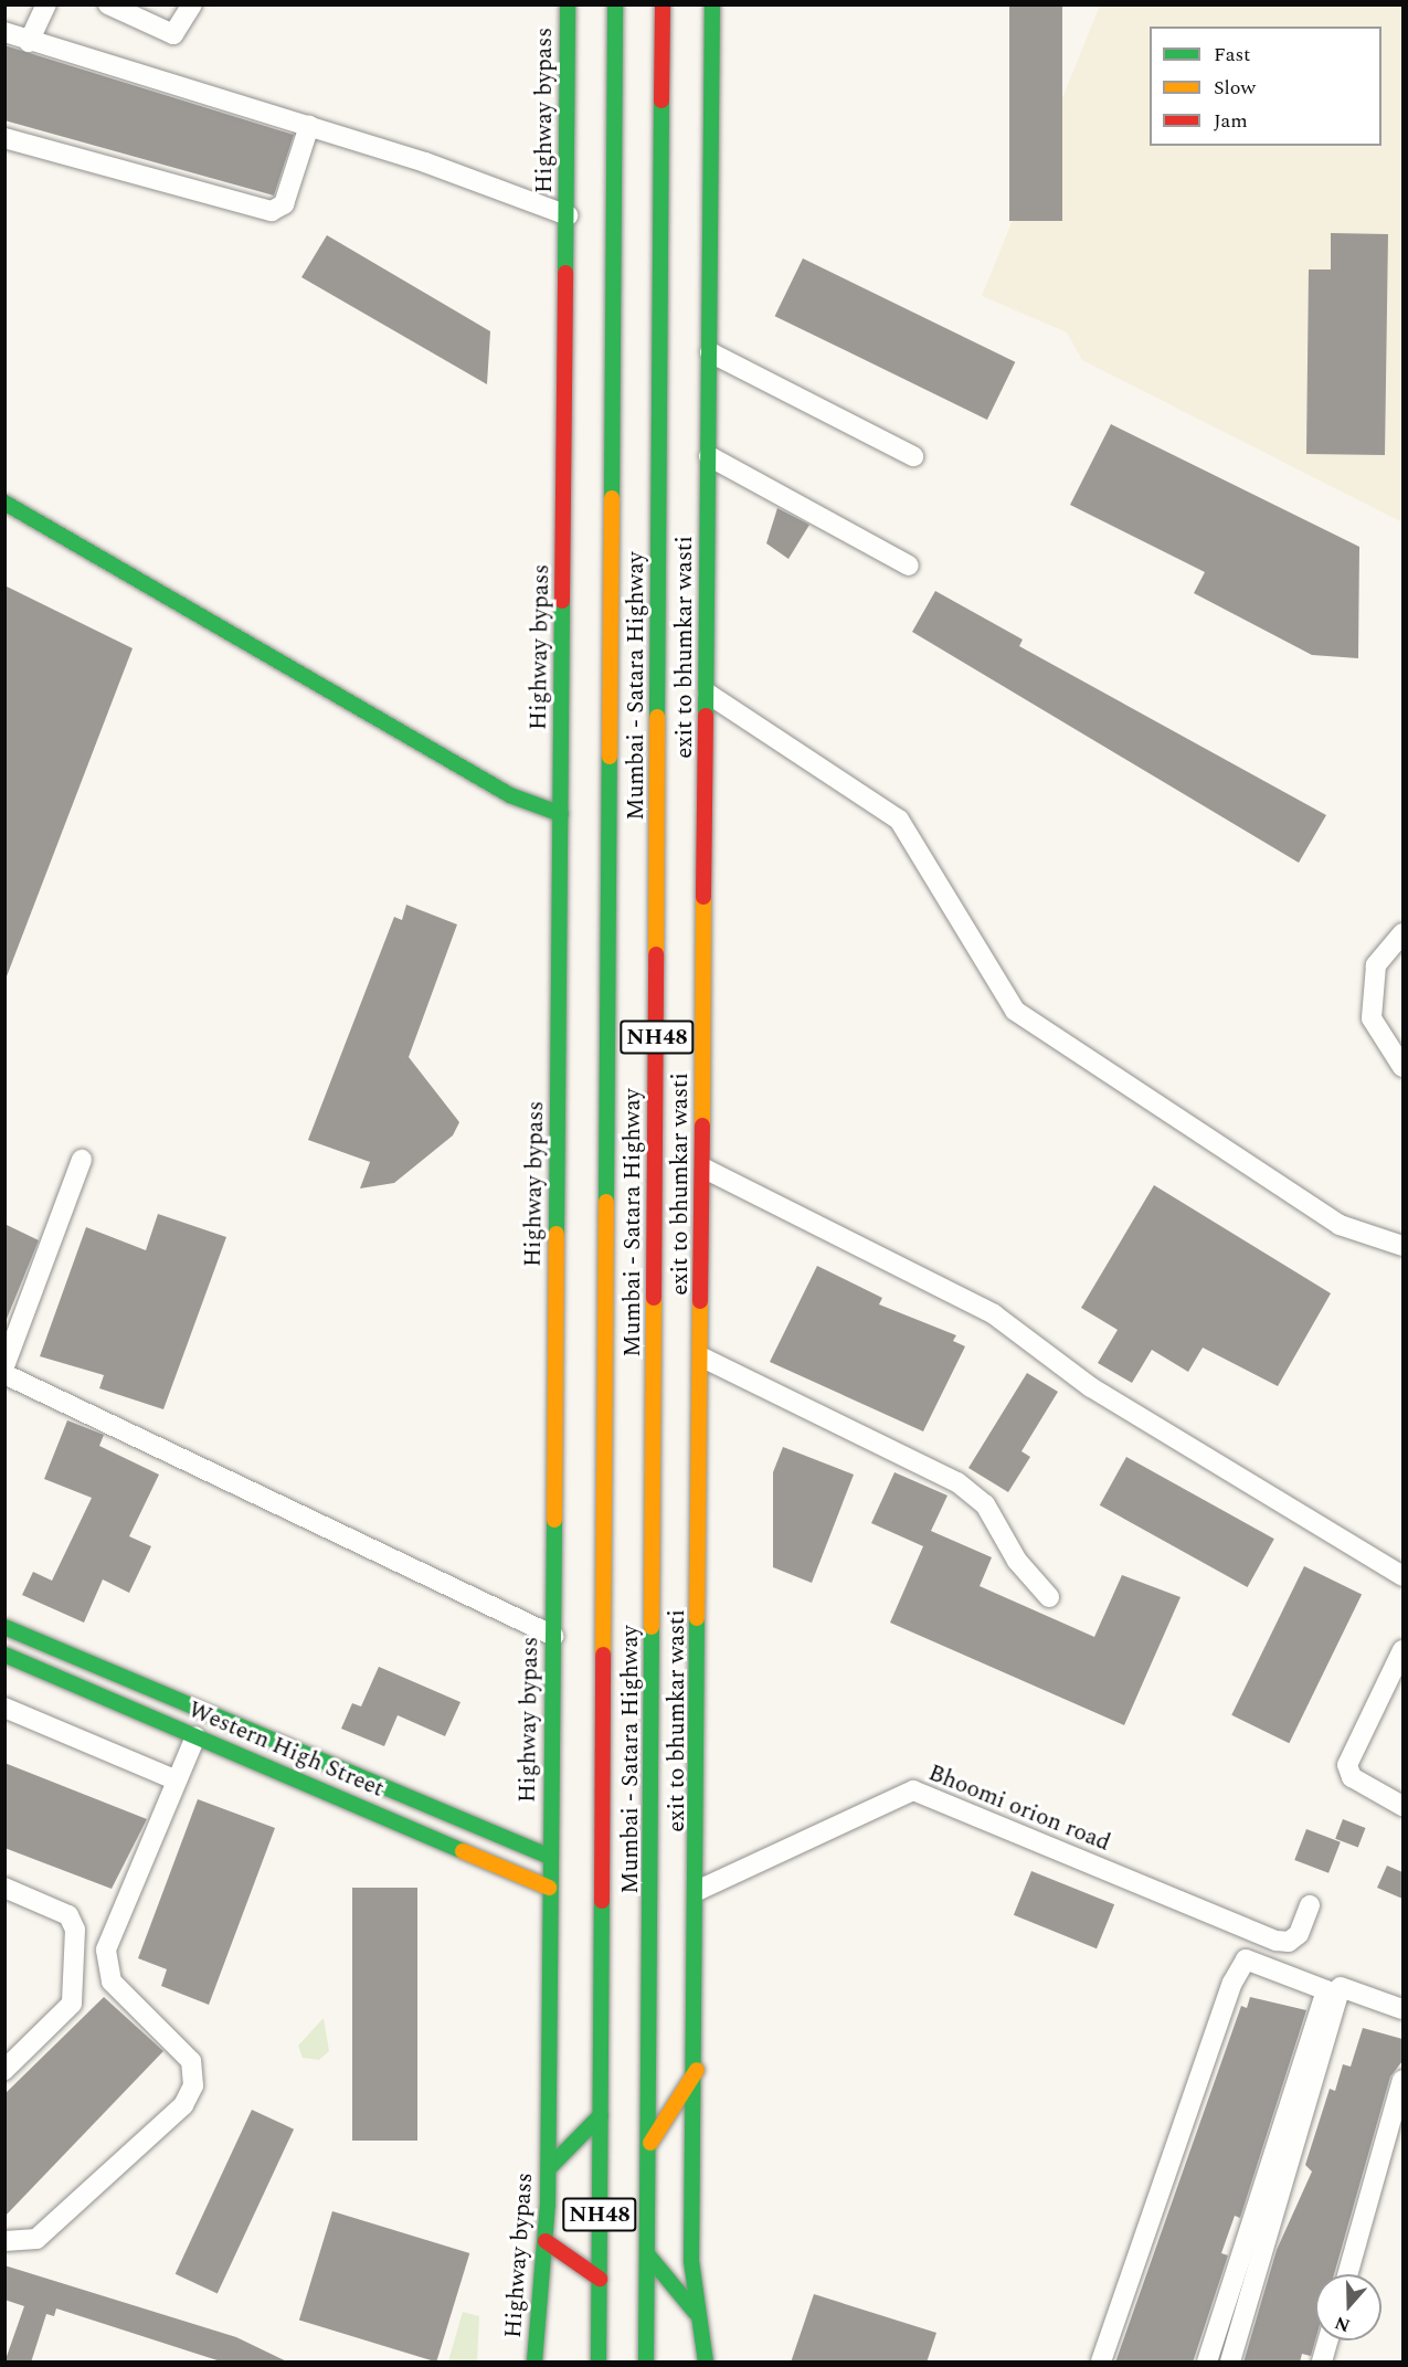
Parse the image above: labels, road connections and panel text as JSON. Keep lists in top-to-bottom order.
{
  "streets": {
    "main road": [
      "Highway bypass",
      "exit to bhumkar wasti",
      "Mumbai - Satara Highway",
      "NH48",
      "Western High Street"
    ],
    "street": ["Bhoomi orion road"]
  },
  "crossings": [
    ["Highway bypass", "Western High Street"],
    ["exit to bhumkar wasti", "Bhoomi orion road"]
  ],
  "legend": ["Fast", "Slow", "Jam"],
  "north": "bottom"
}
